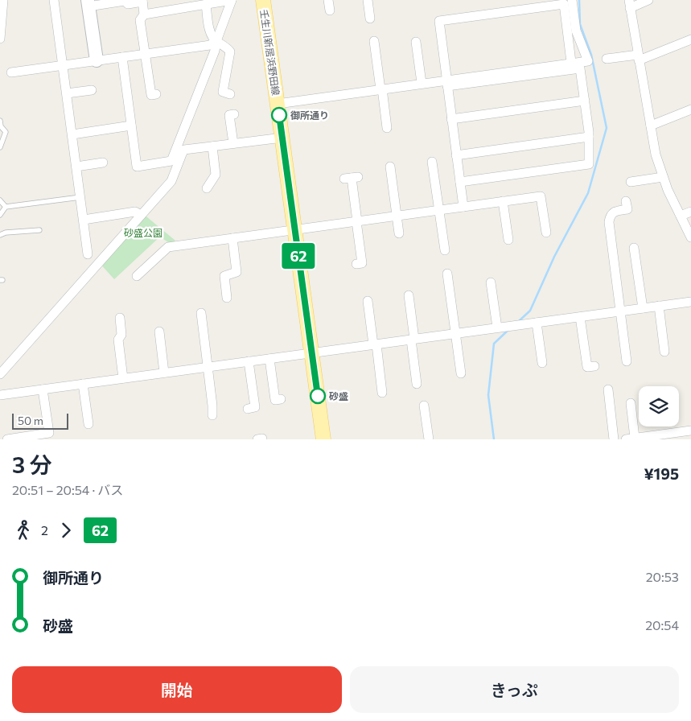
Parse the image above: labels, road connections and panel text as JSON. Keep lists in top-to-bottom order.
{
  "streets": {
    "main road": ["壬生川新居浜野田線"]
  },
  "parks": ["砂盛公園"],
  "places": ["御所通り", "砂盛"],
  "lines": ["bus line 62"],
  "scale_bar": "50 m",
  "page": {
    "on_map": "62",
    "scale": "50 m",
    "heading": ["3 分", "20:51 – 20:54 · バス", "¥195"],
    "legs": ["2", "62"],
    "list": [
      {
        "name": "御所通り",
        "value": "20:53"
      },
      {
        "name": "砂盛",
        "value": "20:54"
      }
    ],
    "buttons": ["開始", "きっぷ"]
  }
}
